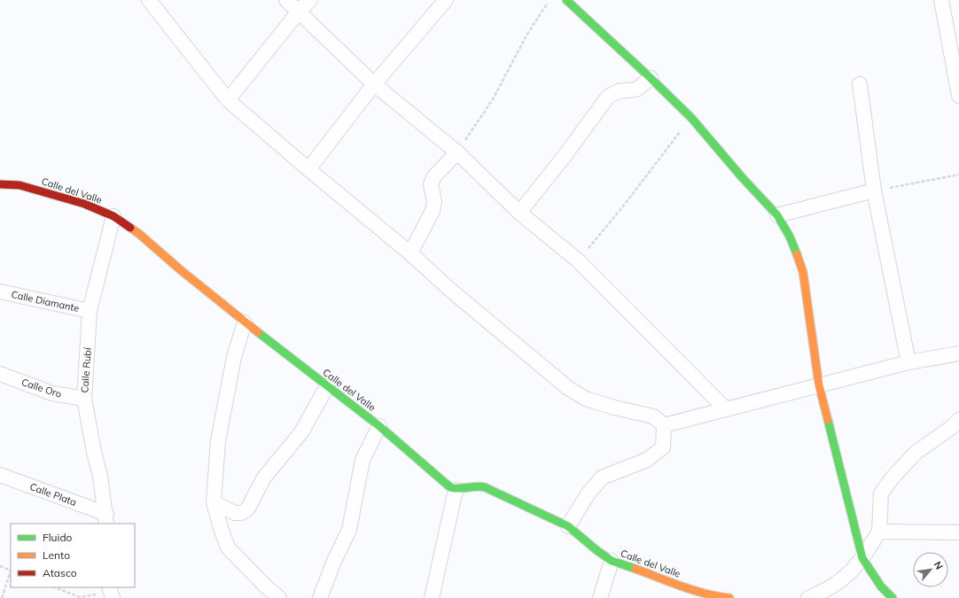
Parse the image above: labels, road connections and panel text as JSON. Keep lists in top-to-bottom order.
{
  "streets": {
    "street": [
      "Calle del Valle",
      "Calle Diamante",
      "Calle Rubí",
      "Calle Oro",
      "Calle Plata"
    ]
  },
  "crossings": [
    ["Calle del Valle", "Calle Rubí"],
    ["Calle Diamante", "Calle Rubí"],
    ["Calle Rubí", "Calle Oro"],
    ["Calle Rubí", "Calle Plata"]
  ],
  "legend": ["Fluido", "Lento", "Atasco"],
  "north": "top right"
}
